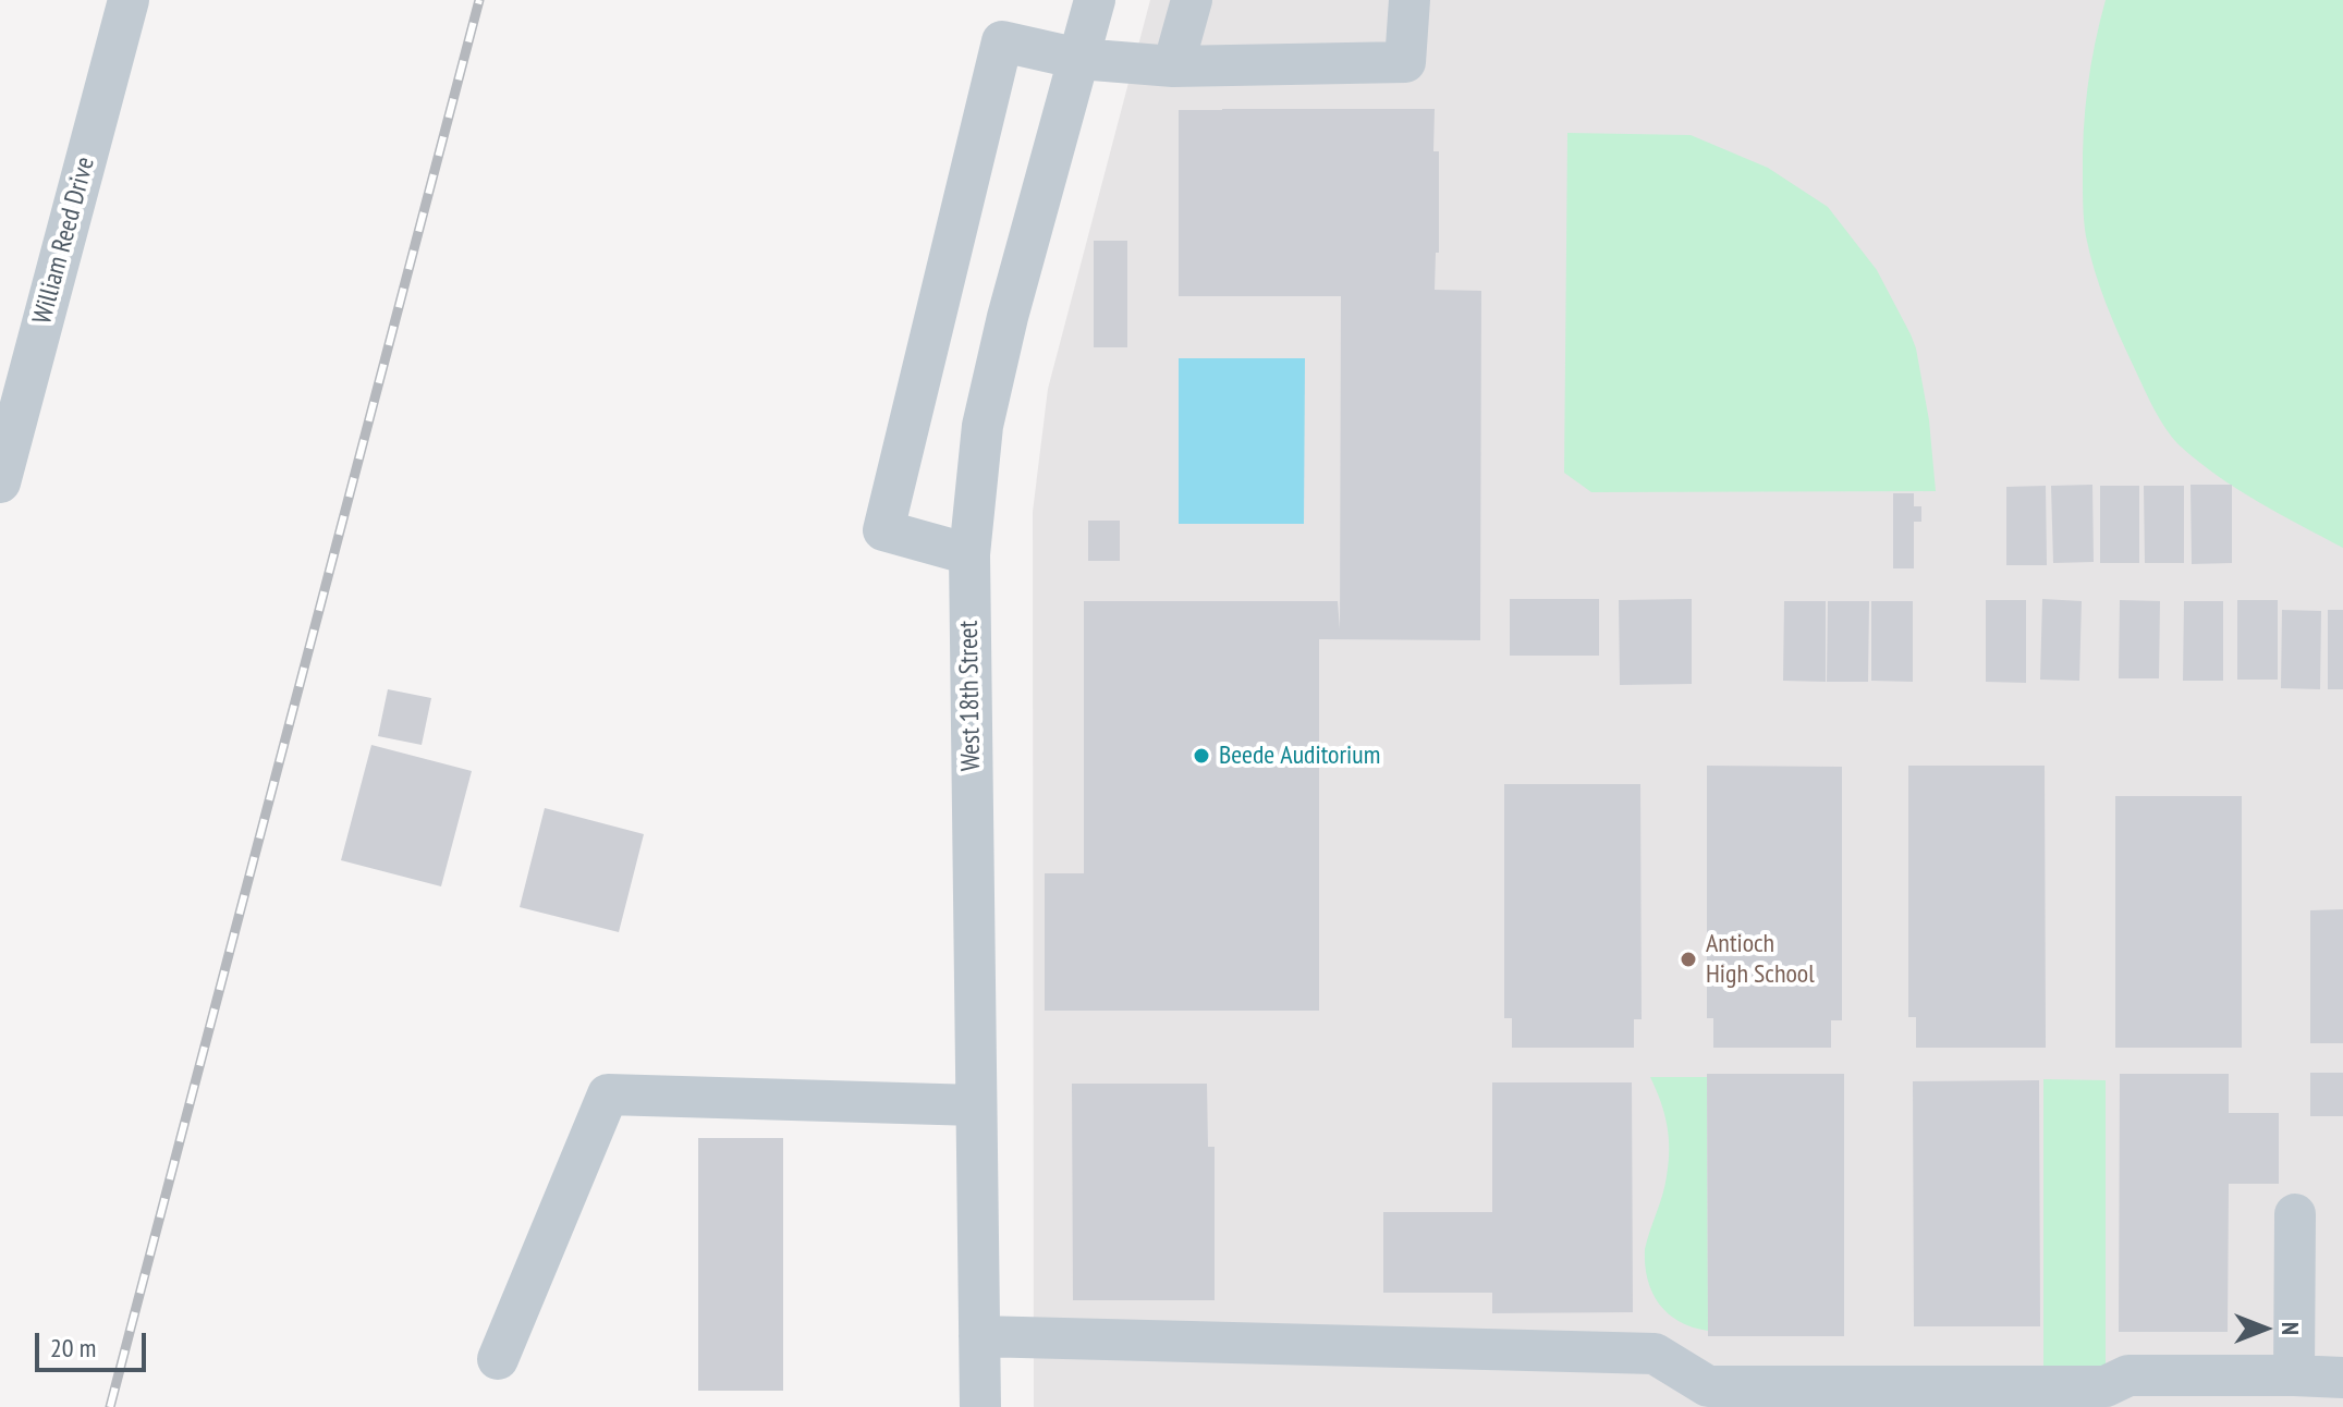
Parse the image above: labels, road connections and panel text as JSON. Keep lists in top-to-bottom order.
{
  "streets": {
    "street": ["William Reed Drive", "West 18th Street"]
  },
  "places": ["Beede Auditorium", "Antioch High School"],
  "scale_bar": "20 m",
  "north": "right"
}
